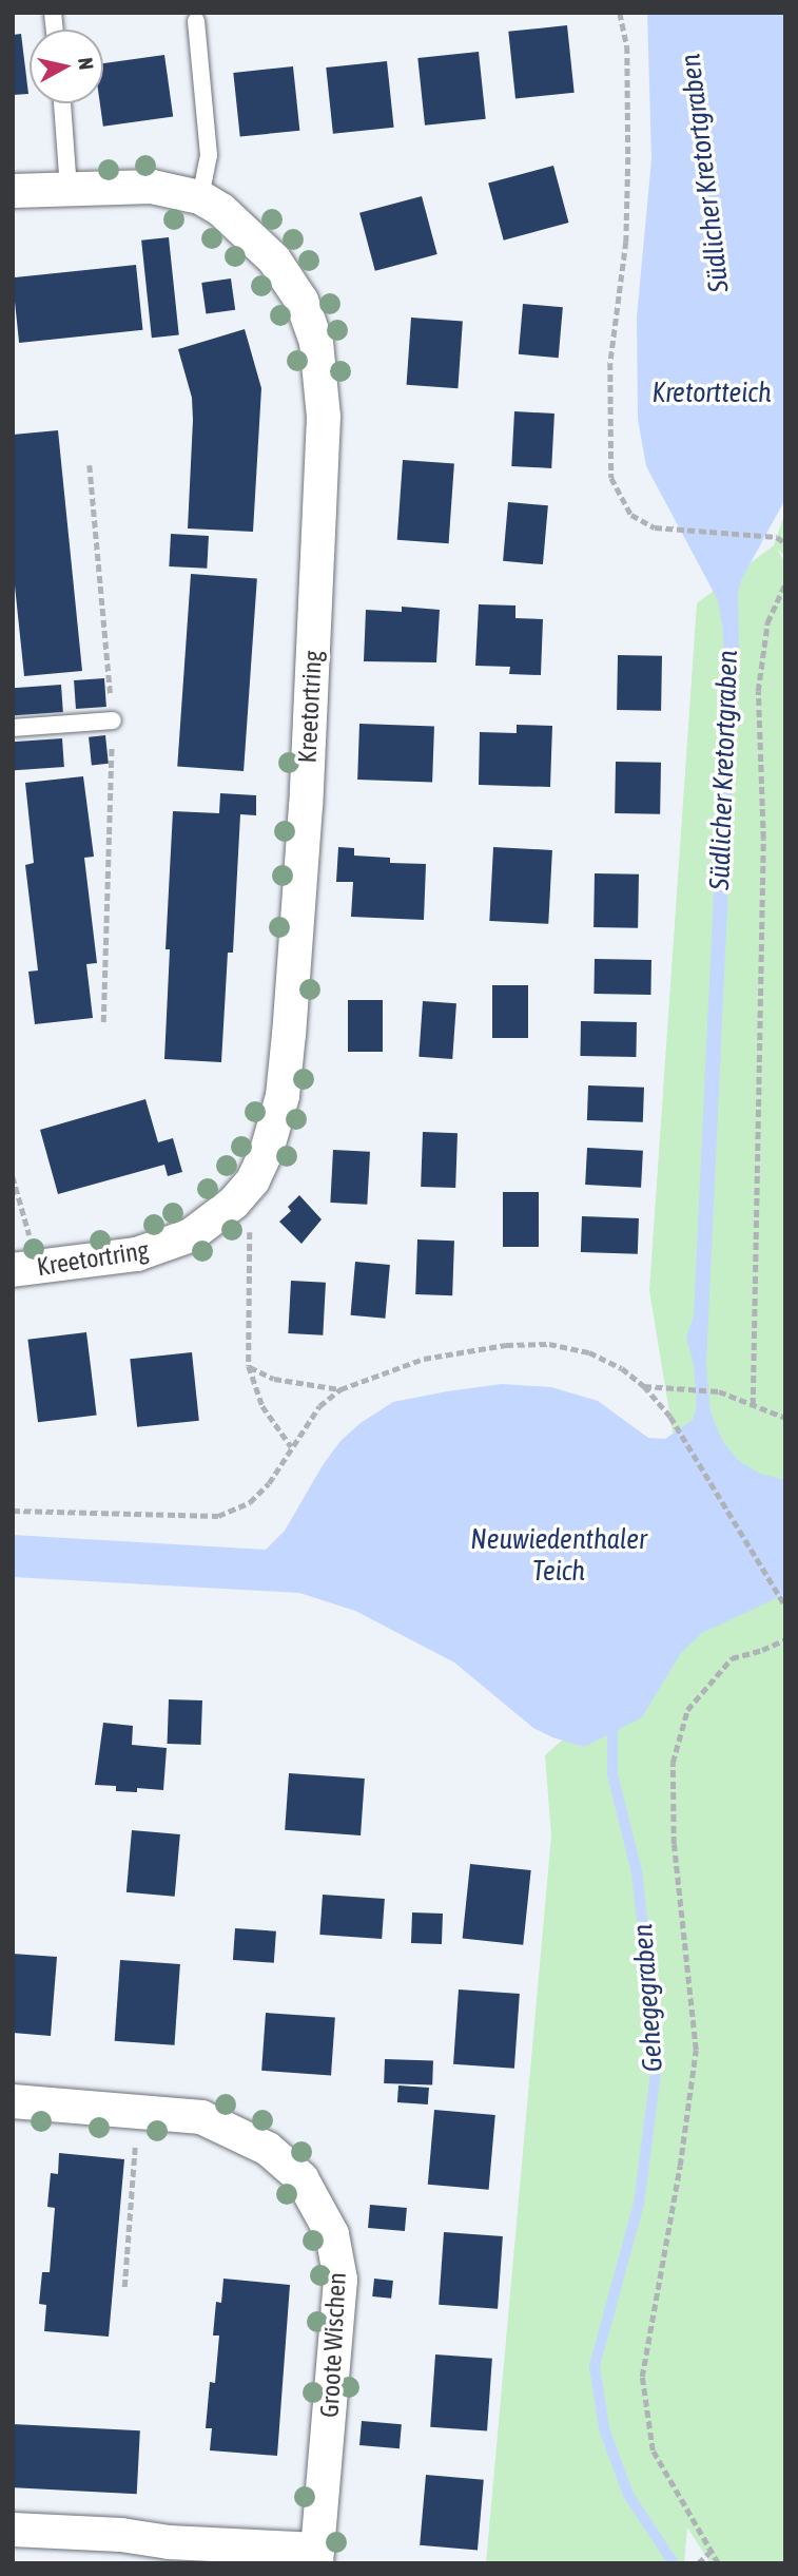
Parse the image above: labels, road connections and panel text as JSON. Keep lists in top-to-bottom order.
{
  "streets": {
    "street": ["Kreetortring", "Groote Wischen"]
  },
  "water": [
    "Südlicher Kretortgraben",
    "Kretortteich",
    "Neuwiedenthaler Teich",
    "Gehegegraben"
  ],
  "north": "right"
}
